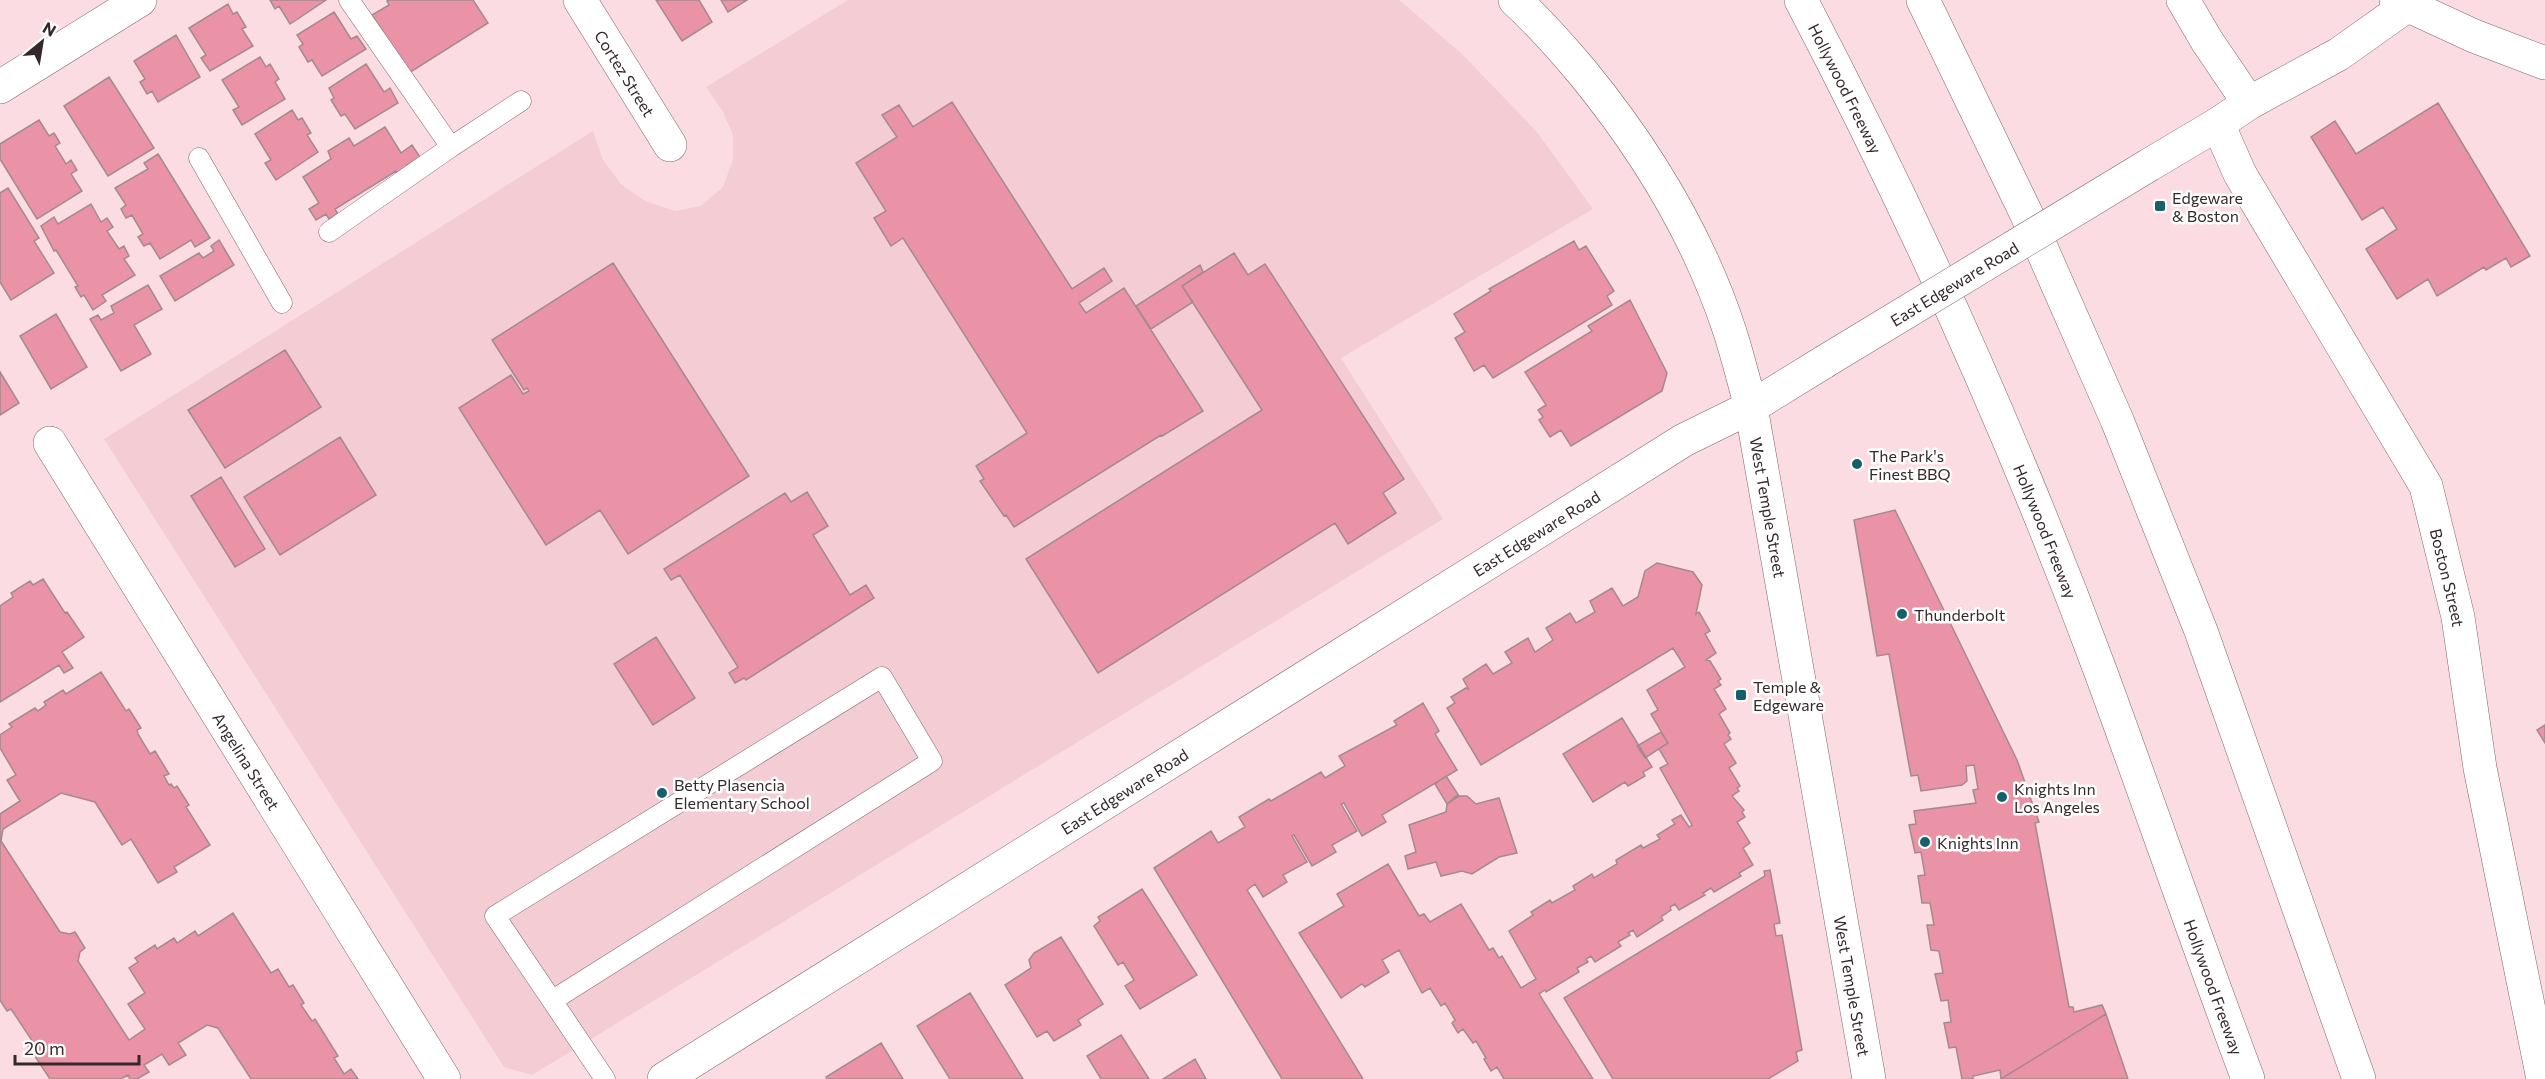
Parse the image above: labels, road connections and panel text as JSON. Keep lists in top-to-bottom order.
{
  "streets": {
    "main road": [
      "Cortez Street",
      "Hollywood Freeway",
      "East Edgeware Road",
      "West Temple Street",
      "Boston Street",
      "Angelina Street"
    ]
  },
  "crossings": [
    ["East Edgeware Road", "West Temple Street"],
    ["East Edgeware Road", "Boston Street"]
  ],
  "places": {
    "transit": ["Edgeware & Boston", "Temple & Edgeware"],
    "other": [
      "The Park's Finest BBQ",
      "Thunderbolt",
      "Betty Plasencia Elementary School",
      "Knights Inn Los Angeles",
      "Knights Inn"
    ]
  },
  "scale_bar": "20 m",
  "north": "top right"
}
